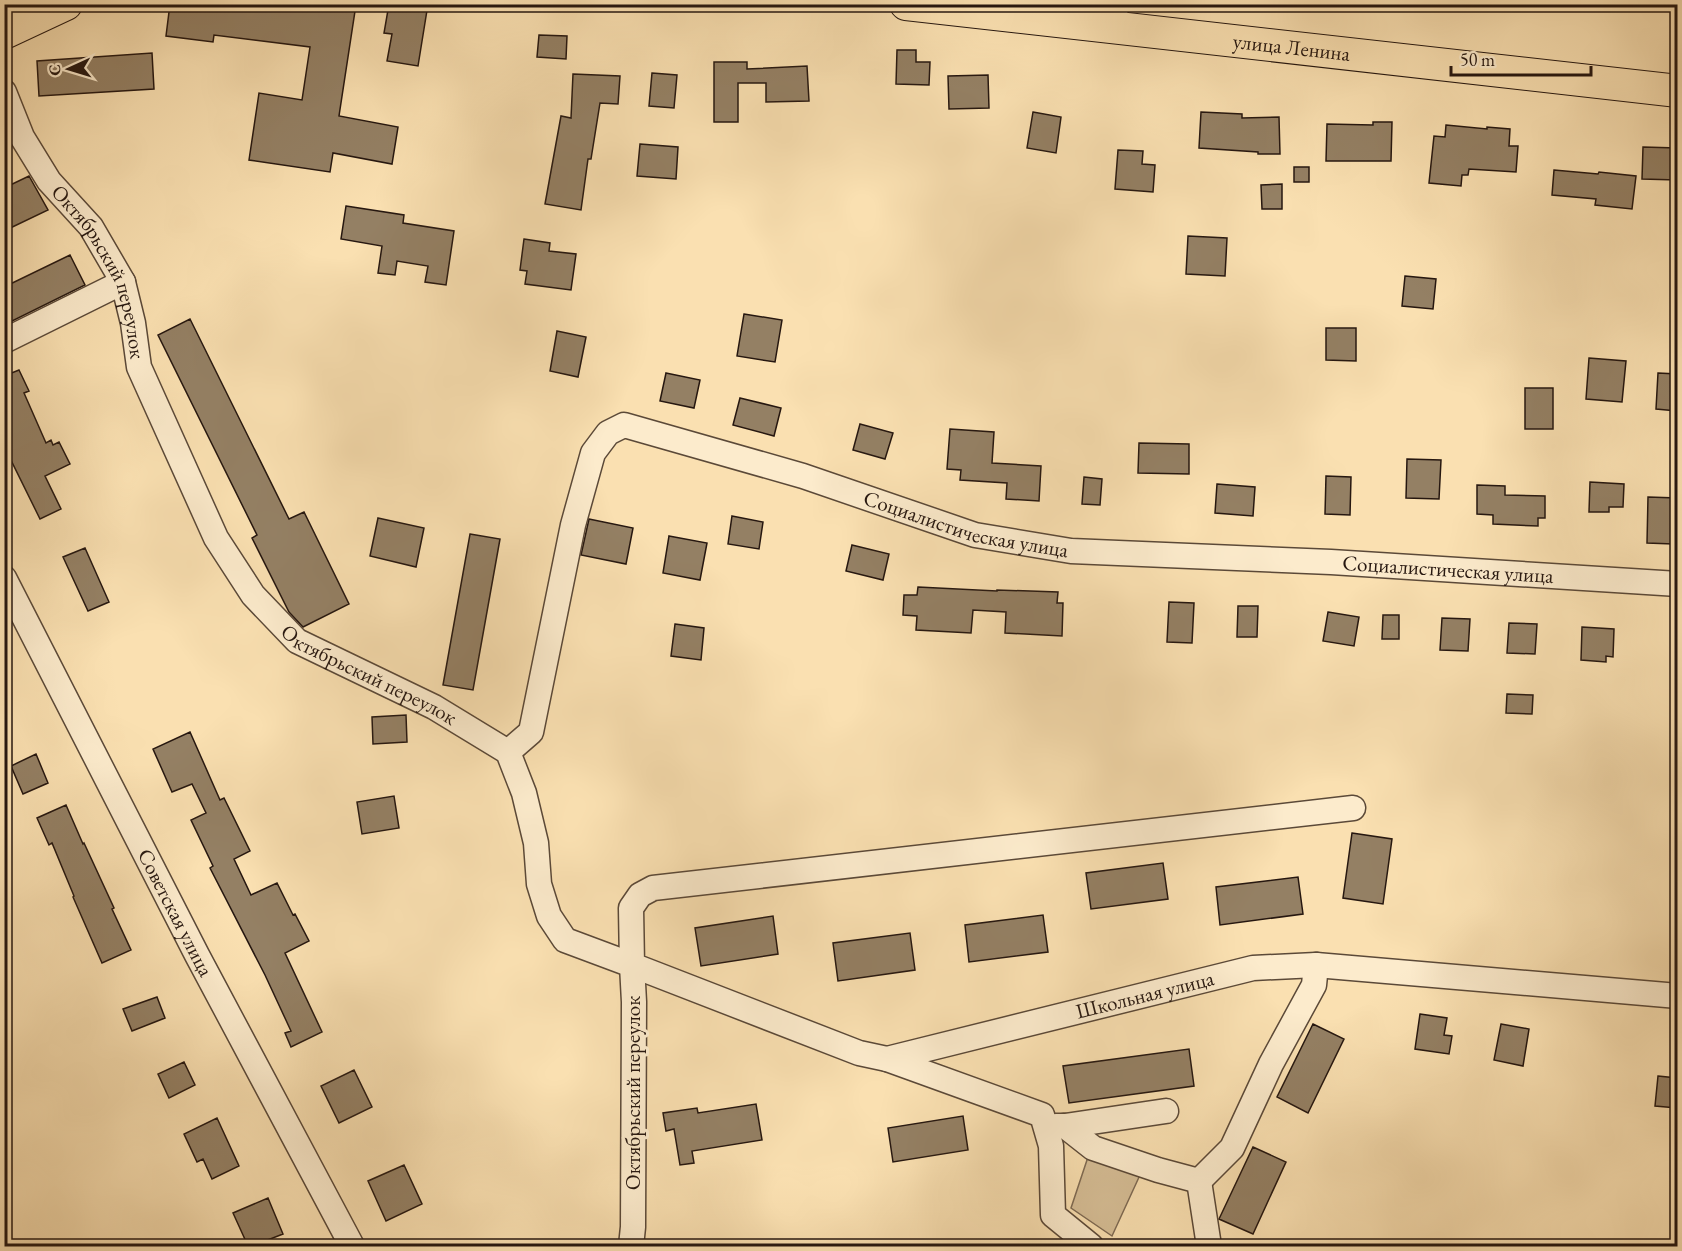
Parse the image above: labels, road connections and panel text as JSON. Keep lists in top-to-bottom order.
{
  "streets": {
    "main road": ["улица Ленина"],
    "street": [
      "Октябрьский переулок",
      "Социалистическая улица",
      "Советская улица",
      "Школьная улица"
    ]
  },
  "crossings": [
    ["Октябрьский переулок", "Социалистическая улица"],
    ["Октябрьский переулок", "Школьная улица"]
  ],
  "scale_bar": "50 m",
  "north": "left"
}
